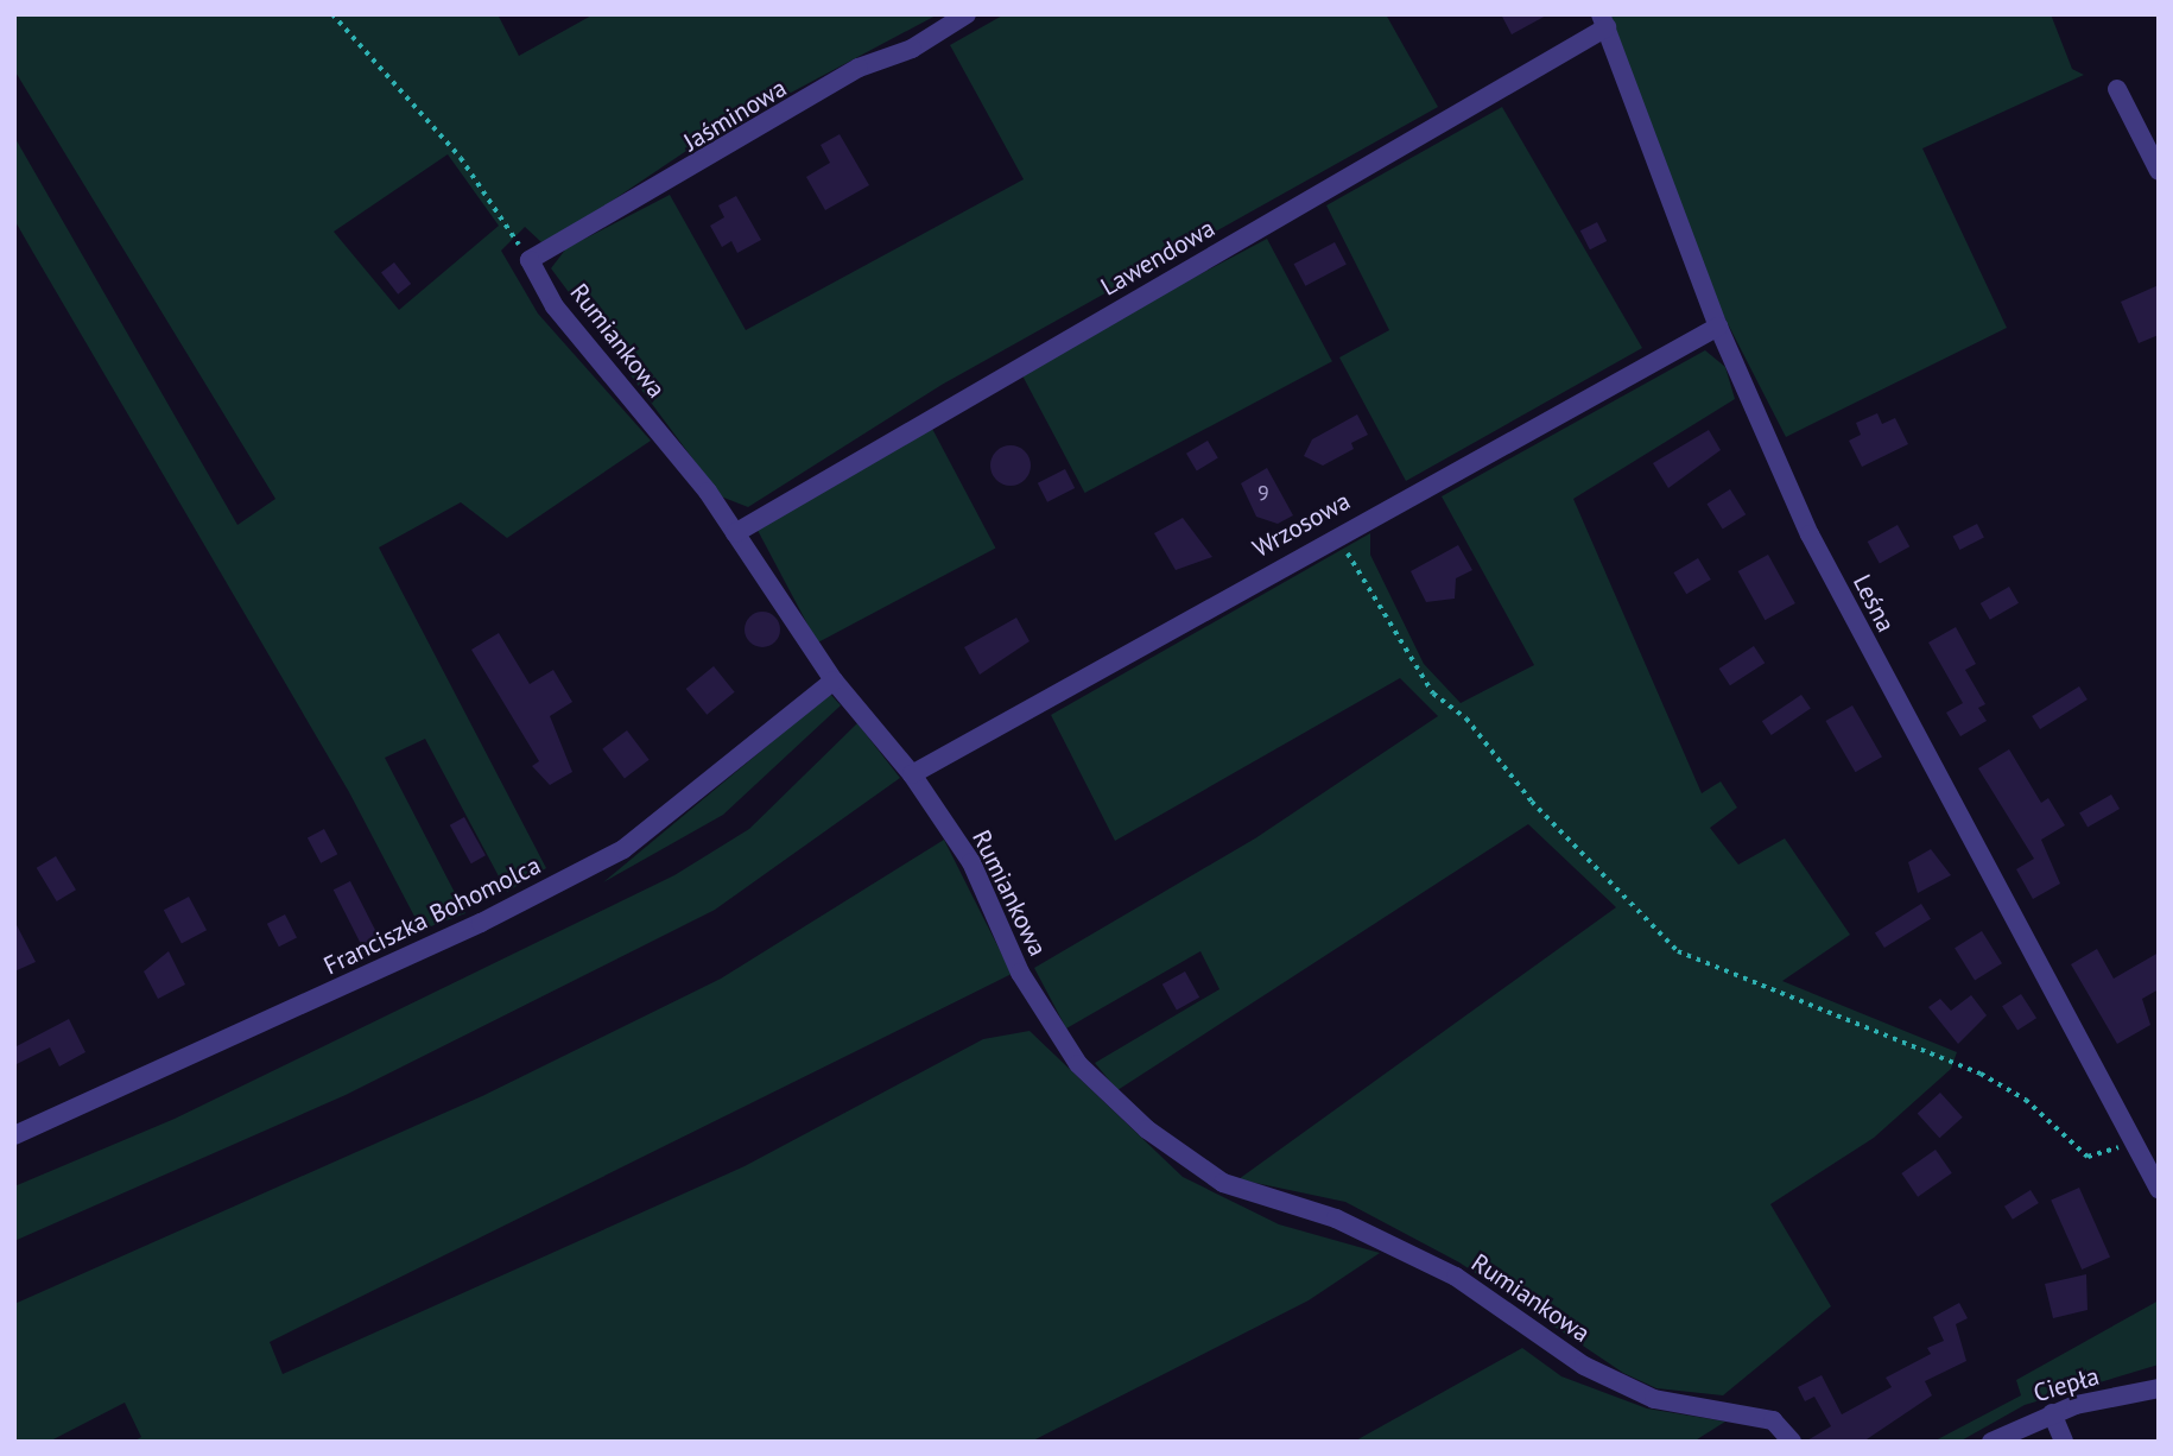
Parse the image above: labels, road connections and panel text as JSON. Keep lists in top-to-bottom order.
{
  "streets": {
    "street": [
      "Jaśminowa",
      "Lawendowa",
      "Rumiankowa",
      "Wrzosowa",
      "Leśna",
      "Franciszka Bohomolca",
      "Ciepła"
    ]
  },
  "crossings": [
    ["Jaśminowa", "Rumiankowa"],
    ["Lawendowa", "Rumiankowa"],
    ["Lawendowa", "Leśna"],
    ["Rumiankowa", "Wrzosowa"],
    ["Rumiankowa", "Franciszka Bohomolca"],
    ["Wrzosowa", "Leśna"]
  ],
  "house_numbers": ["9"]
}
